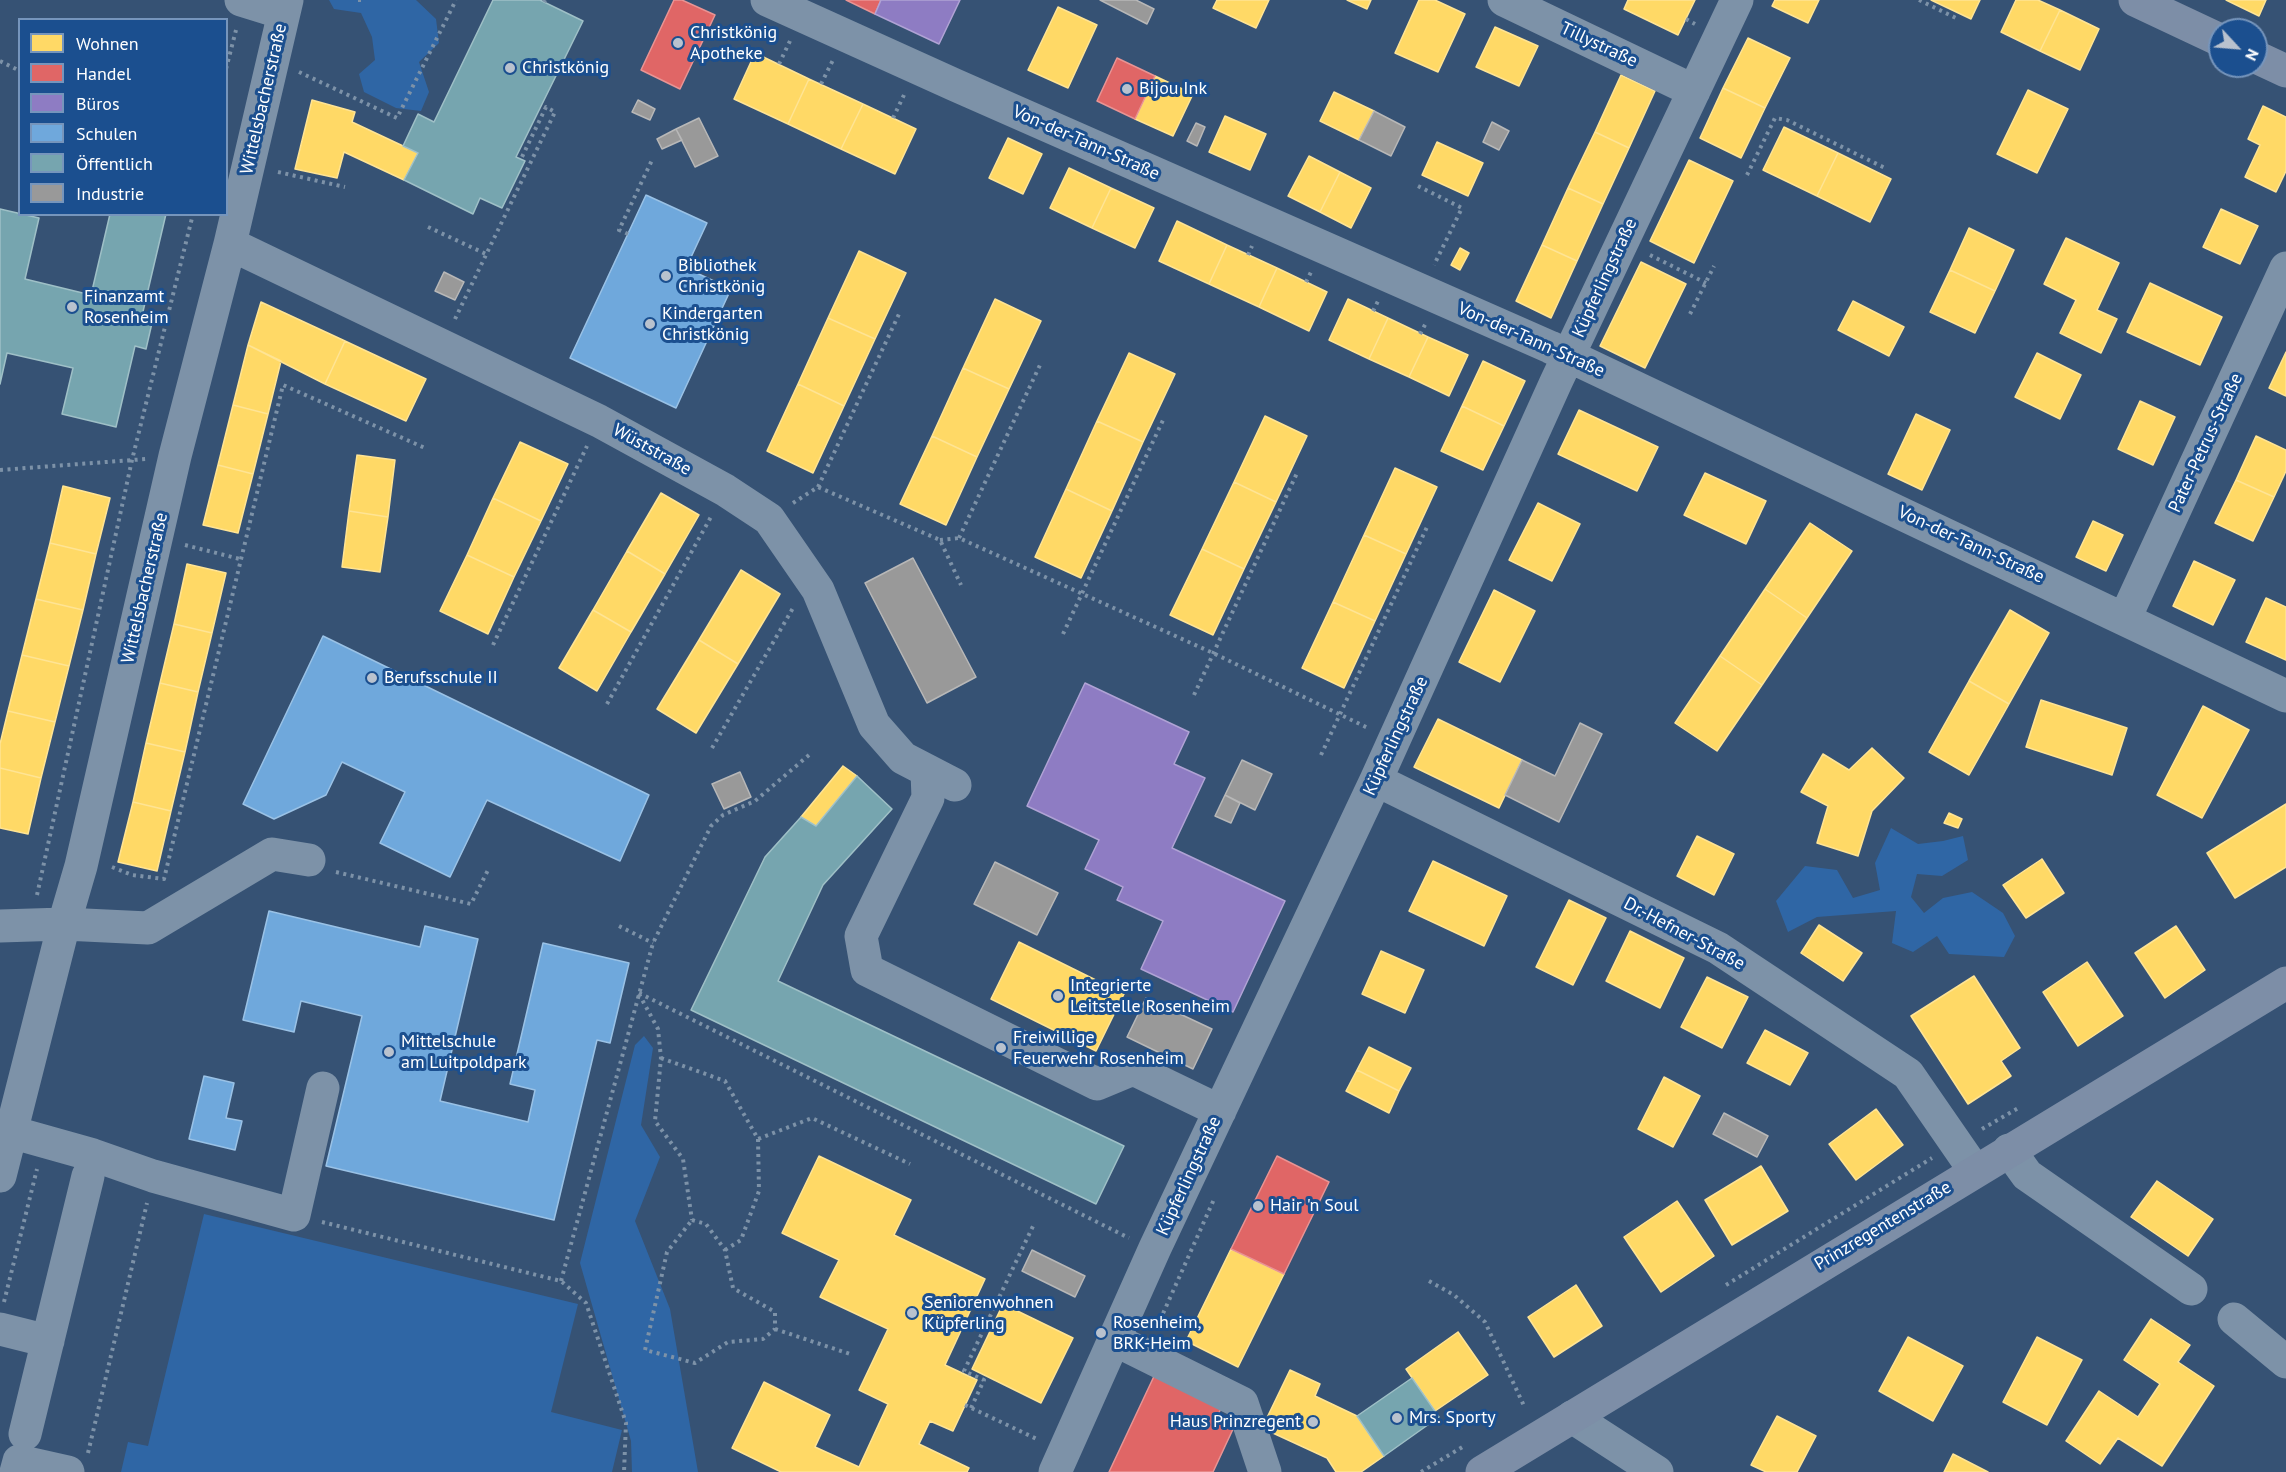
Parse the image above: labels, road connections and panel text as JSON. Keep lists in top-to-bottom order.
{
  "streets": {
    "main road": ["Prinzregentenstraße"],
    "street": [
      "Tillystraße",
      "Wittelsbacherstraße",
      "Von-der-Tann-Straße",
      "Küpferlingstraße",
      "Pater-Petrus-Straße",
      "Wüststraße",
      "Dr.-Hefner-Straße"
    ]
  },
  "crossings": [
    ["Tillystraße", "Küpferlingstraße"],
    ["Wittelsbacherstraße", "Wüststraße"],
    ["Von-der-Tann-Straße", "Küpferlingstraße"],
    ["Von-der-Tann-Straße", "Pater-Petrus-Straße"],
    ["Küpferlingstraße", "Wüststraße"],
    ["Küpferlingstraße", "Dr.-Hefner-Straße"],
    ["Dr.-Hefner-Straße", "Prinzregentenstraße"]
  ],
  "places": [
    "Christkönig Apotheke",
    "Christkönig",
    "Bijou Ink",
    "Bibliothek Christkönig",
    "Finanzamt Rosenheim",
    "Kindergarten Christkönig",
    "Berufsschule II",
    "Integrierte Leitstelle Rosenheim",
    "Freiwillige Feuerwehr Rosenheim",
    "Mittelschule am Luitpoldpark",
    "Hair 'n Soul",
    "Seniorenwohnen Küpferling",
    "Rosenheim, BRK-Heim",
    "Mrs. Sporty",
    "Haus Prinzregent"
  ],
  "legend": [
    "Wohnen",
    "Handel",
    "Büros",
    "Schulen",
    "Öffentlich",
    "Industrie"
  ],
  "north": "bottom right"
}
